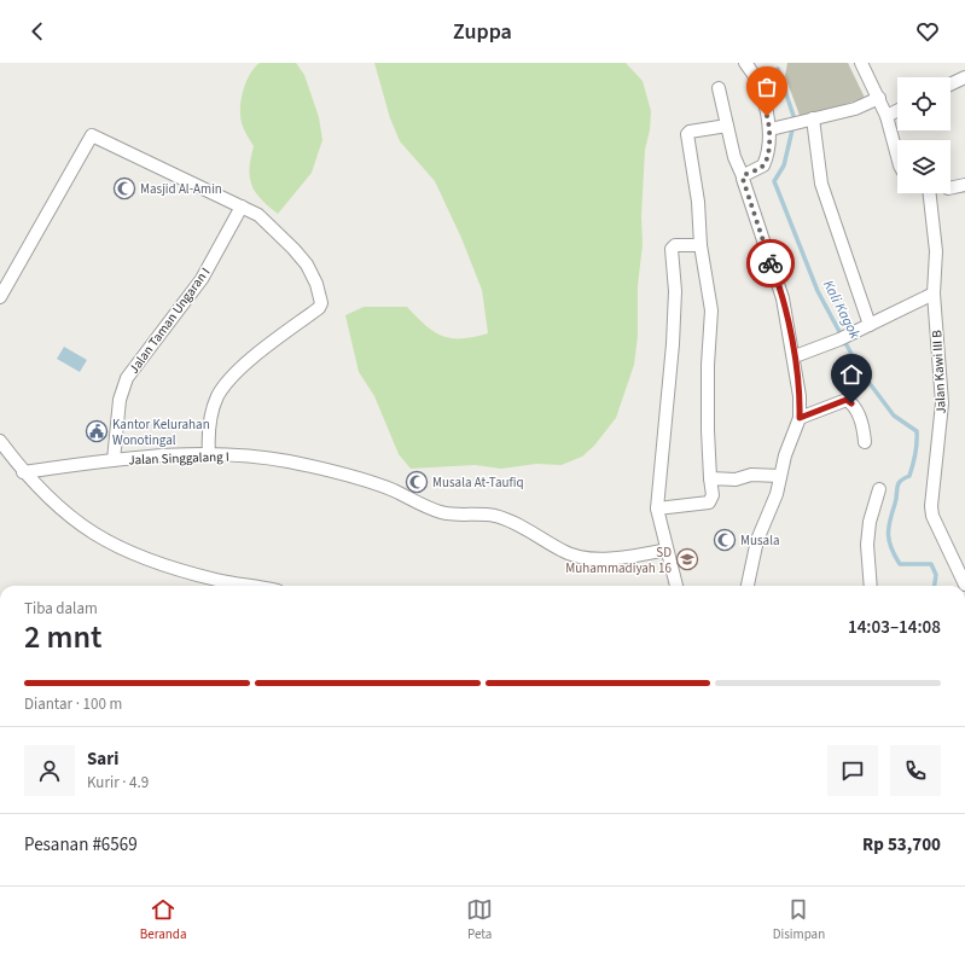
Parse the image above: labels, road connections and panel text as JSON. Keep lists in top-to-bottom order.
{
  "streets": {
    "street": ["Jalan Taman Ungaran I", "Jalan Kawi III B", "Jalan Singgalang I"]
  },
  "crossings": [
    ["Jalan Taman Ungaran I", "Jalan Singgalang I"]
  ],
  "water": ["Kali Kagok"],
  "places": {
    "mosque": ["Masjid Al-Amin", "Musala At-Taufiq", "Musala"],
    "public building": ["Kantor Kelurahan Wonotingal"],
    "school or university": ["SD Muhammadiyah 16"]
  },
  "page": {
    "header": "Zuppa",
    "heading": ["2 mnt", "Tiba dalam", "14:03–14:08"],
    "panel": [
      "Sari",
      "Kurir · 4.9",
      "Pesanan #6569",
      "Rp 53,700"
    ],
    "bar": "Diantar · 100 m",
    "tabs": ["Beranda", "Peta", "Disimpan"]
  }
}
